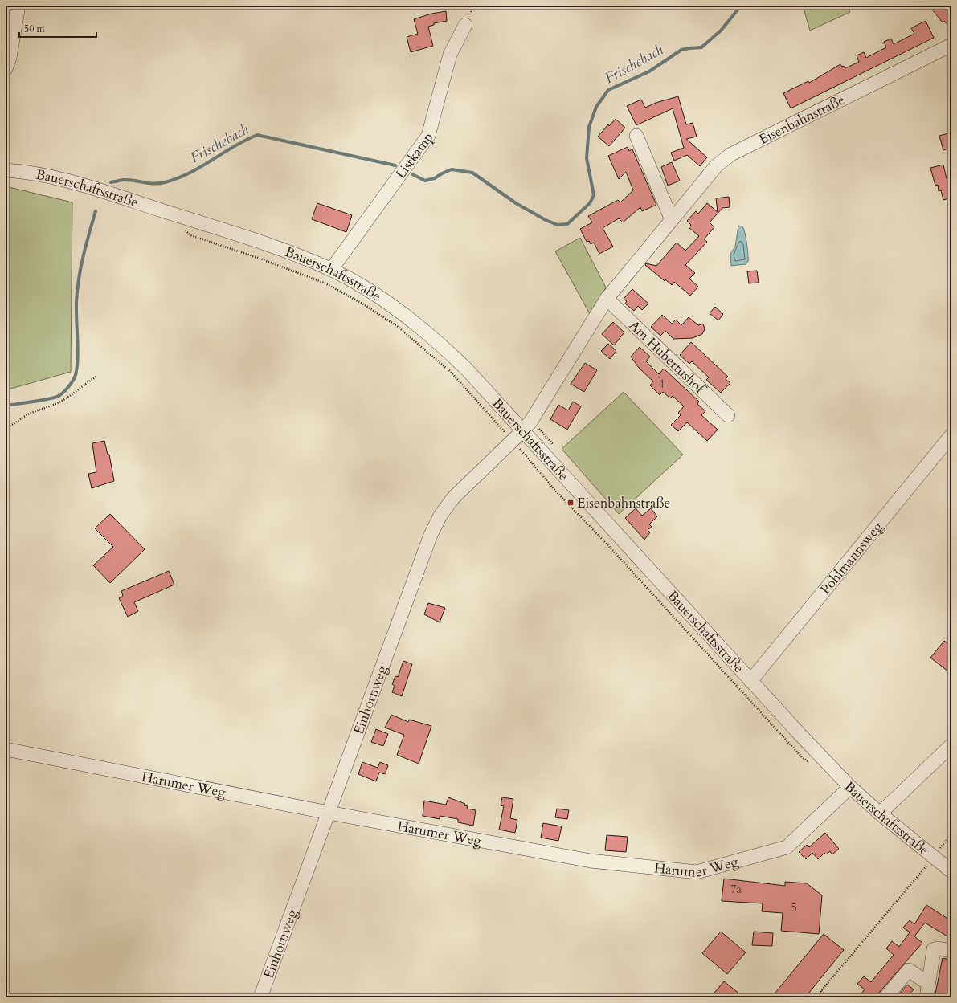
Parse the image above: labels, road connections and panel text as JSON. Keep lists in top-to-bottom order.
{
  "streets": {
    "street": [
      "Eisenbahnstraße",
      "Listkamp",
      "Bauerschaftsstraße",
      "Am Hubertushof",
      "Pohlmannsweg",
      "Einhornweg",
      "Harumer Weg"
    ]
  },
  "crossings": [
    ["Eisenbahnstraße", "Bauerschaftsstraße"],
    ["Eisenbahnstraße", "Am Hubertushof"],
    ["Eisenbahnstraße", "Einhornweg"],
    ["Listkamp", "Bauerschaftsstraße"],
    ["Bauerschaftsstraße", "Pohlmannsweg"],
    ["Bauerschaftsstraße", "Einhornweg"],
    ["Bauerschaftsstraße", "Harumer Weg"],
    ["Einhornweg", "Harumer Weg"]
  ],
  "water": ["Frischebach"],
  "places": {
    "transit": ["Eisenbahnstraße"]
  },
  "house_numbers": ["4", "7a", "5"],
  "scale_bar": "50 m"
}
